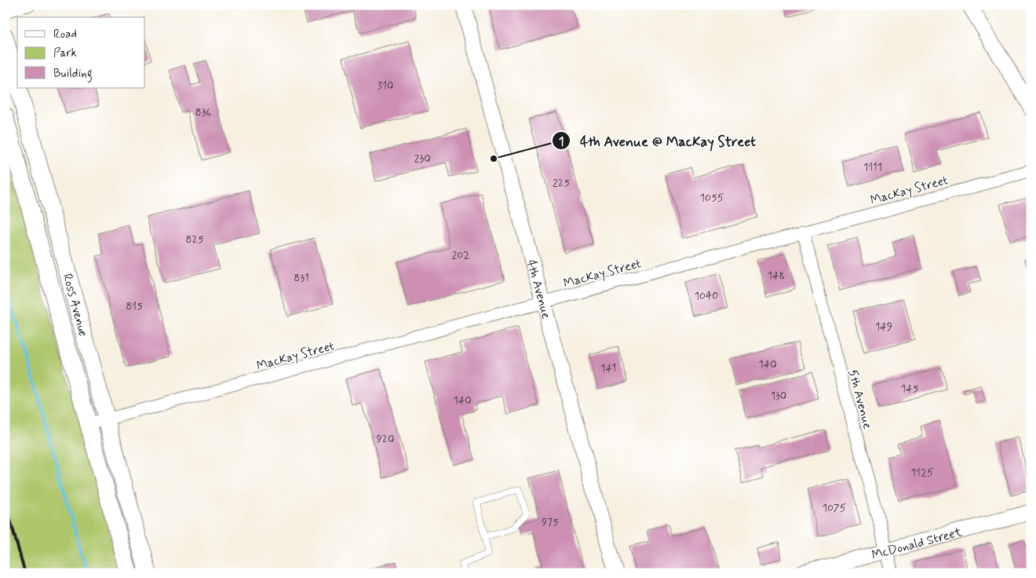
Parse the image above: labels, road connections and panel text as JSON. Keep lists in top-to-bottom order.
{
  "streets": {
    "main road": ["Ross Avenue"],
    "street": [
      "MacKay Street",
      "4th Avenue",
      "5th Avenue",
      "McDonald Street"
    ]
  },
  "crossings": [
    ["MacKay Street", "4th Avenue"],
    ["MacKay Street", "Ross Avenue"],
    ["MacKay Street", "5th Avenue"],
    ["5th Avenue", "McDonald Street"]
  ],
  "places": ["4th Avenue @ MacKay Street"],
  "house_numbers": [
    "310",
    "836",
    "230",
    "1111",
    "225",
    "1055",
    "825",
    "202",
    "148",
    "831",
    "1040",
    "815",
    "149",
    "140",
    "141",
    "145",
    "130",
    "140",
    "920",
    "1125",
    "1075",
    "975"
  ],
  "legend": ["Road", "Park", "Building"]
}
